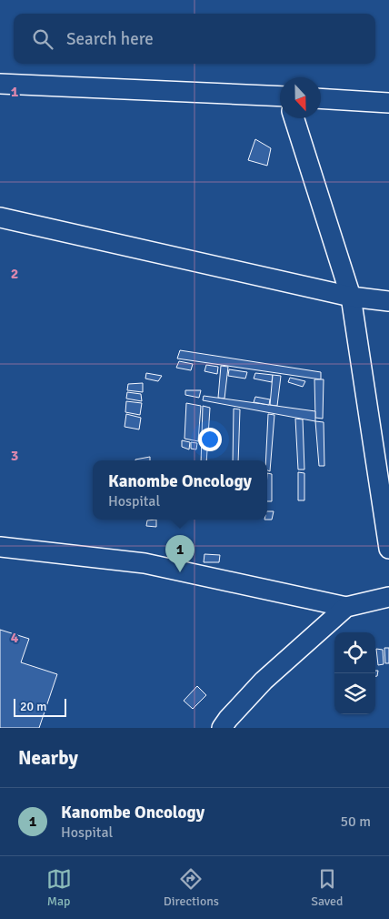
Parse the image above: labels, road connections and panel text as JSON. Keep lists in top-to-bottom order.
{
  "scale_bar": "20 m",
  "north": "bottom",
  "page": {
    "search": "Search here",
    "popup": ["Kanombe Oncology", "Hospital"],
    "pins": "1",
    "scale": "20 m",
    "heading": "Nearby",
    "list": [
      {
        "mark": "1",
        "name": "Kanombe Oncology",
        "note": "Hospital",
        "value": "50 m"
      }
    ],
    "nav": ["Map", "Directions", "Saved"]
  },
  "grid": {
    "rows": [
      "1",
      "2",
      "3",
      "4"
    ]
  }
}
